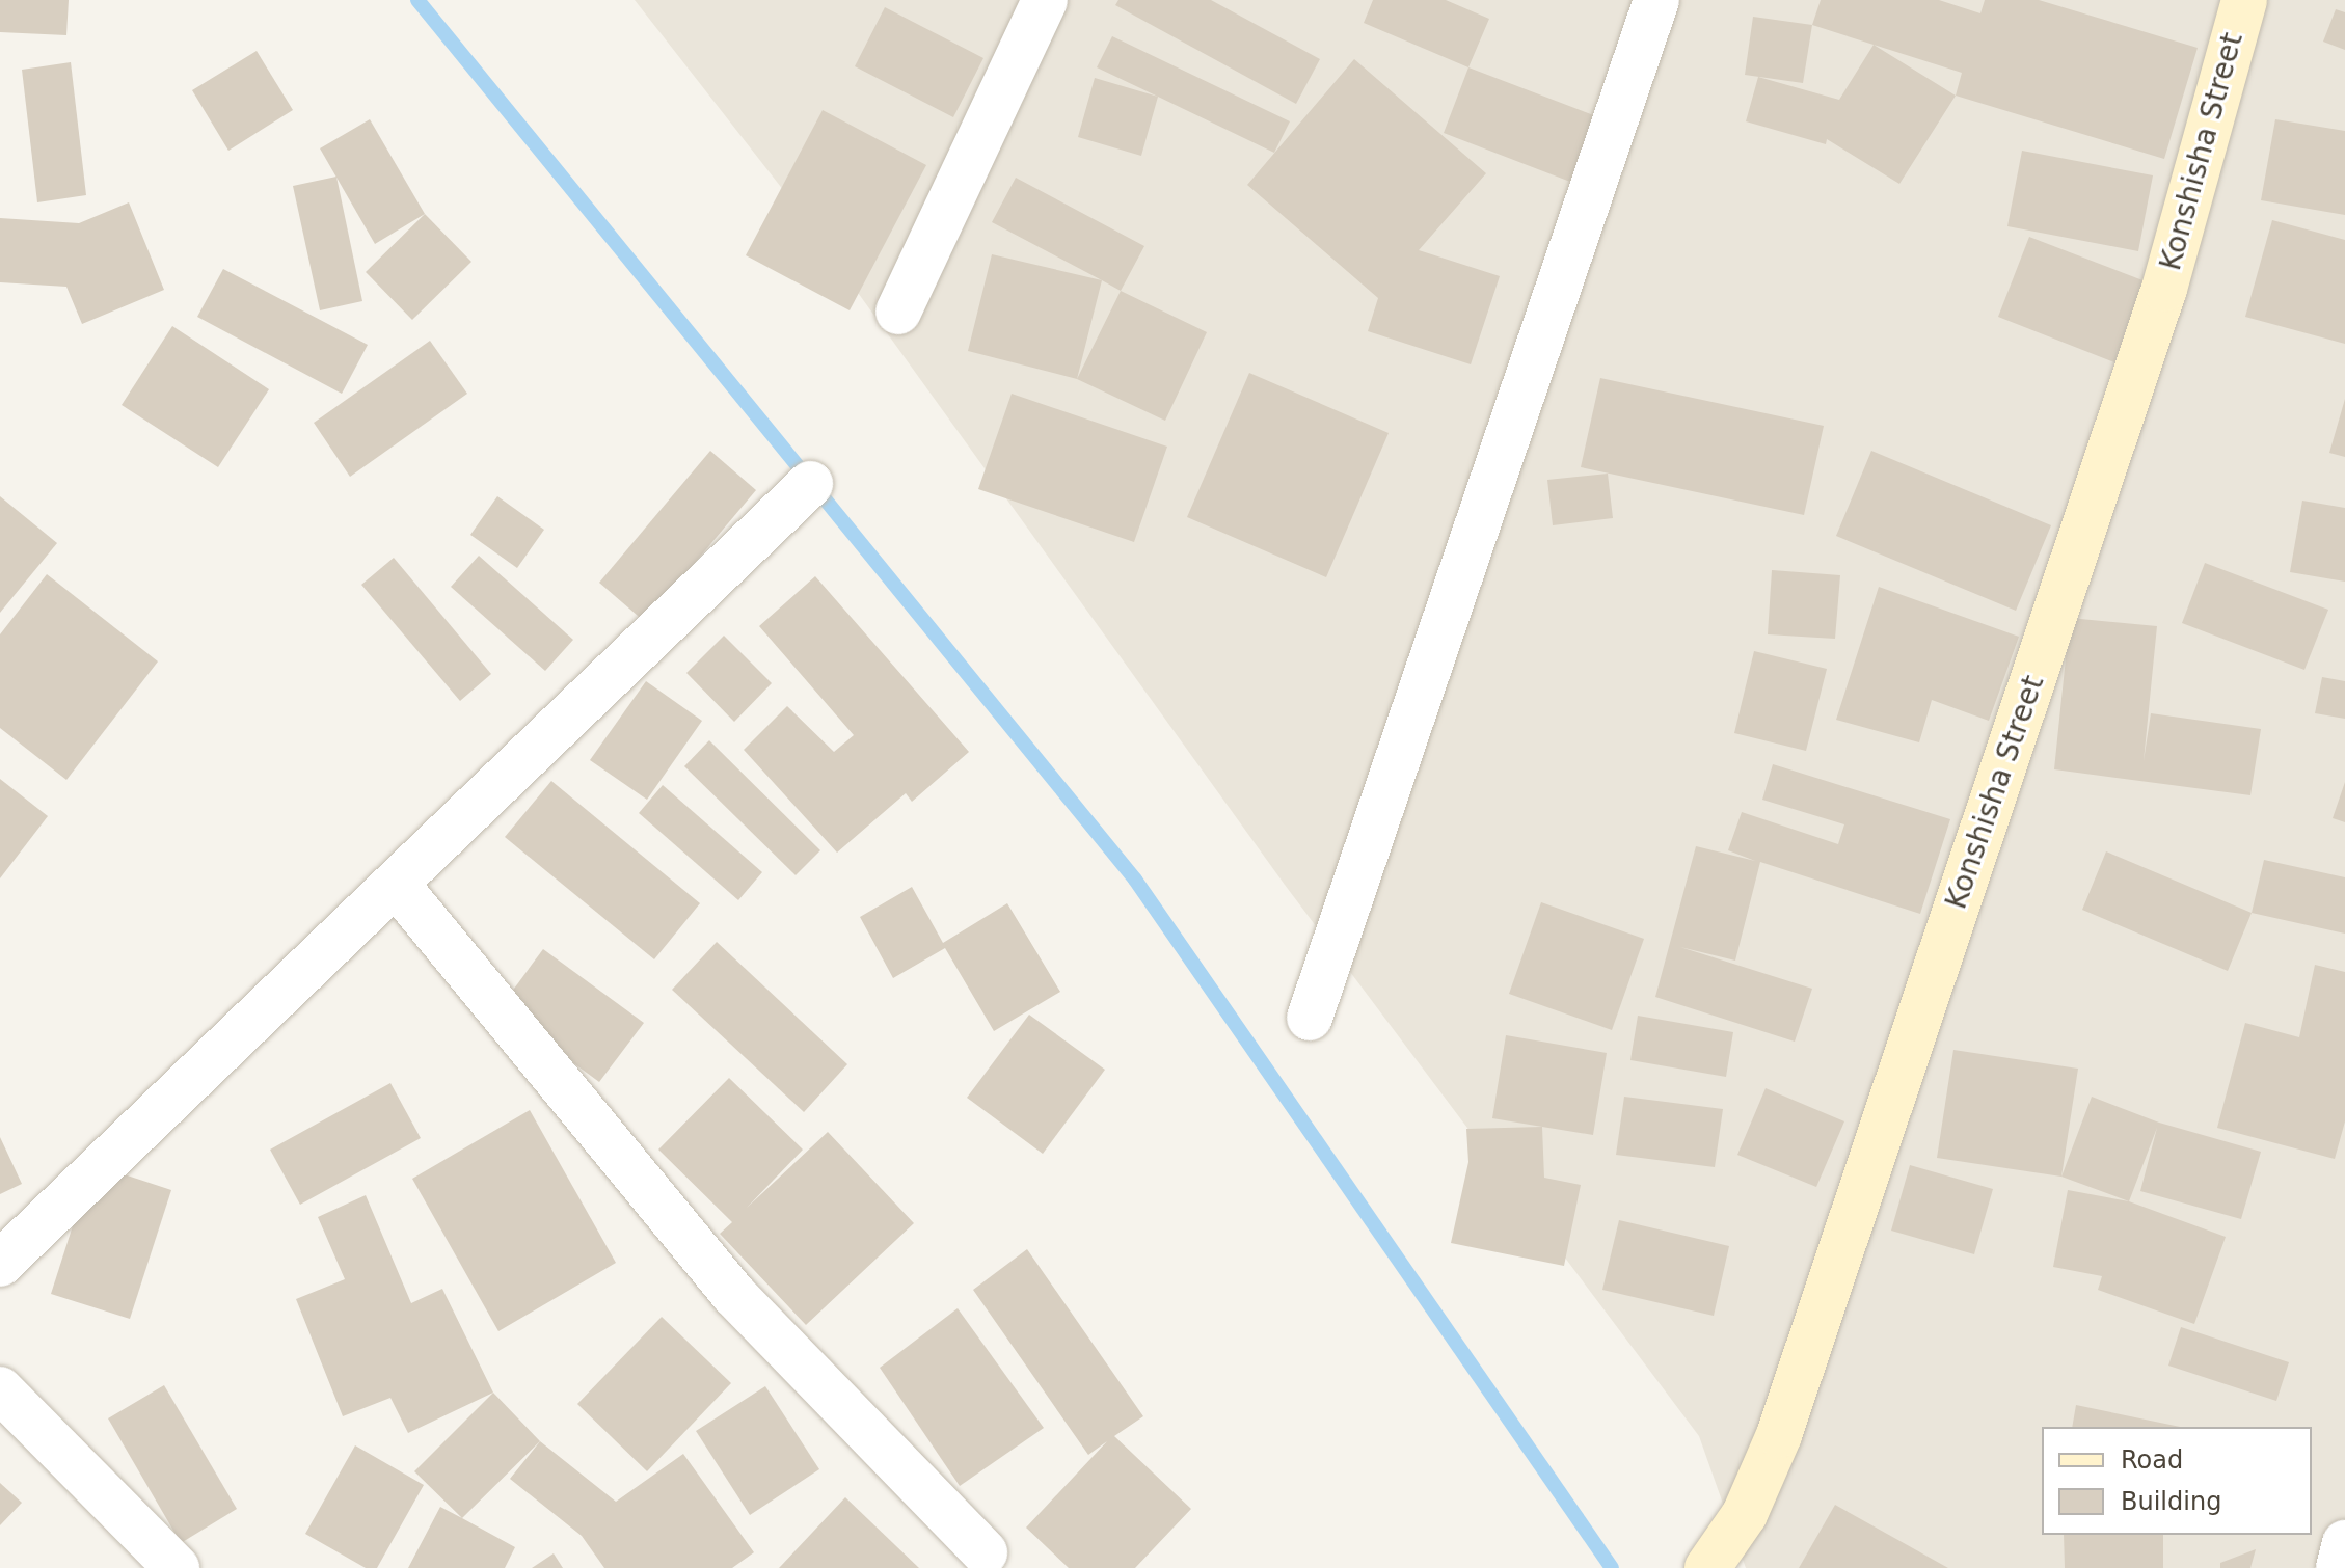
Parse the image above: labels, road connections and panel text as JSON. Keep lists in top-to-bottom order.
{
  "streets": {
    "street": ["Konshisha Street"]
  },
  "legend": ["Road", "Building"]
}
